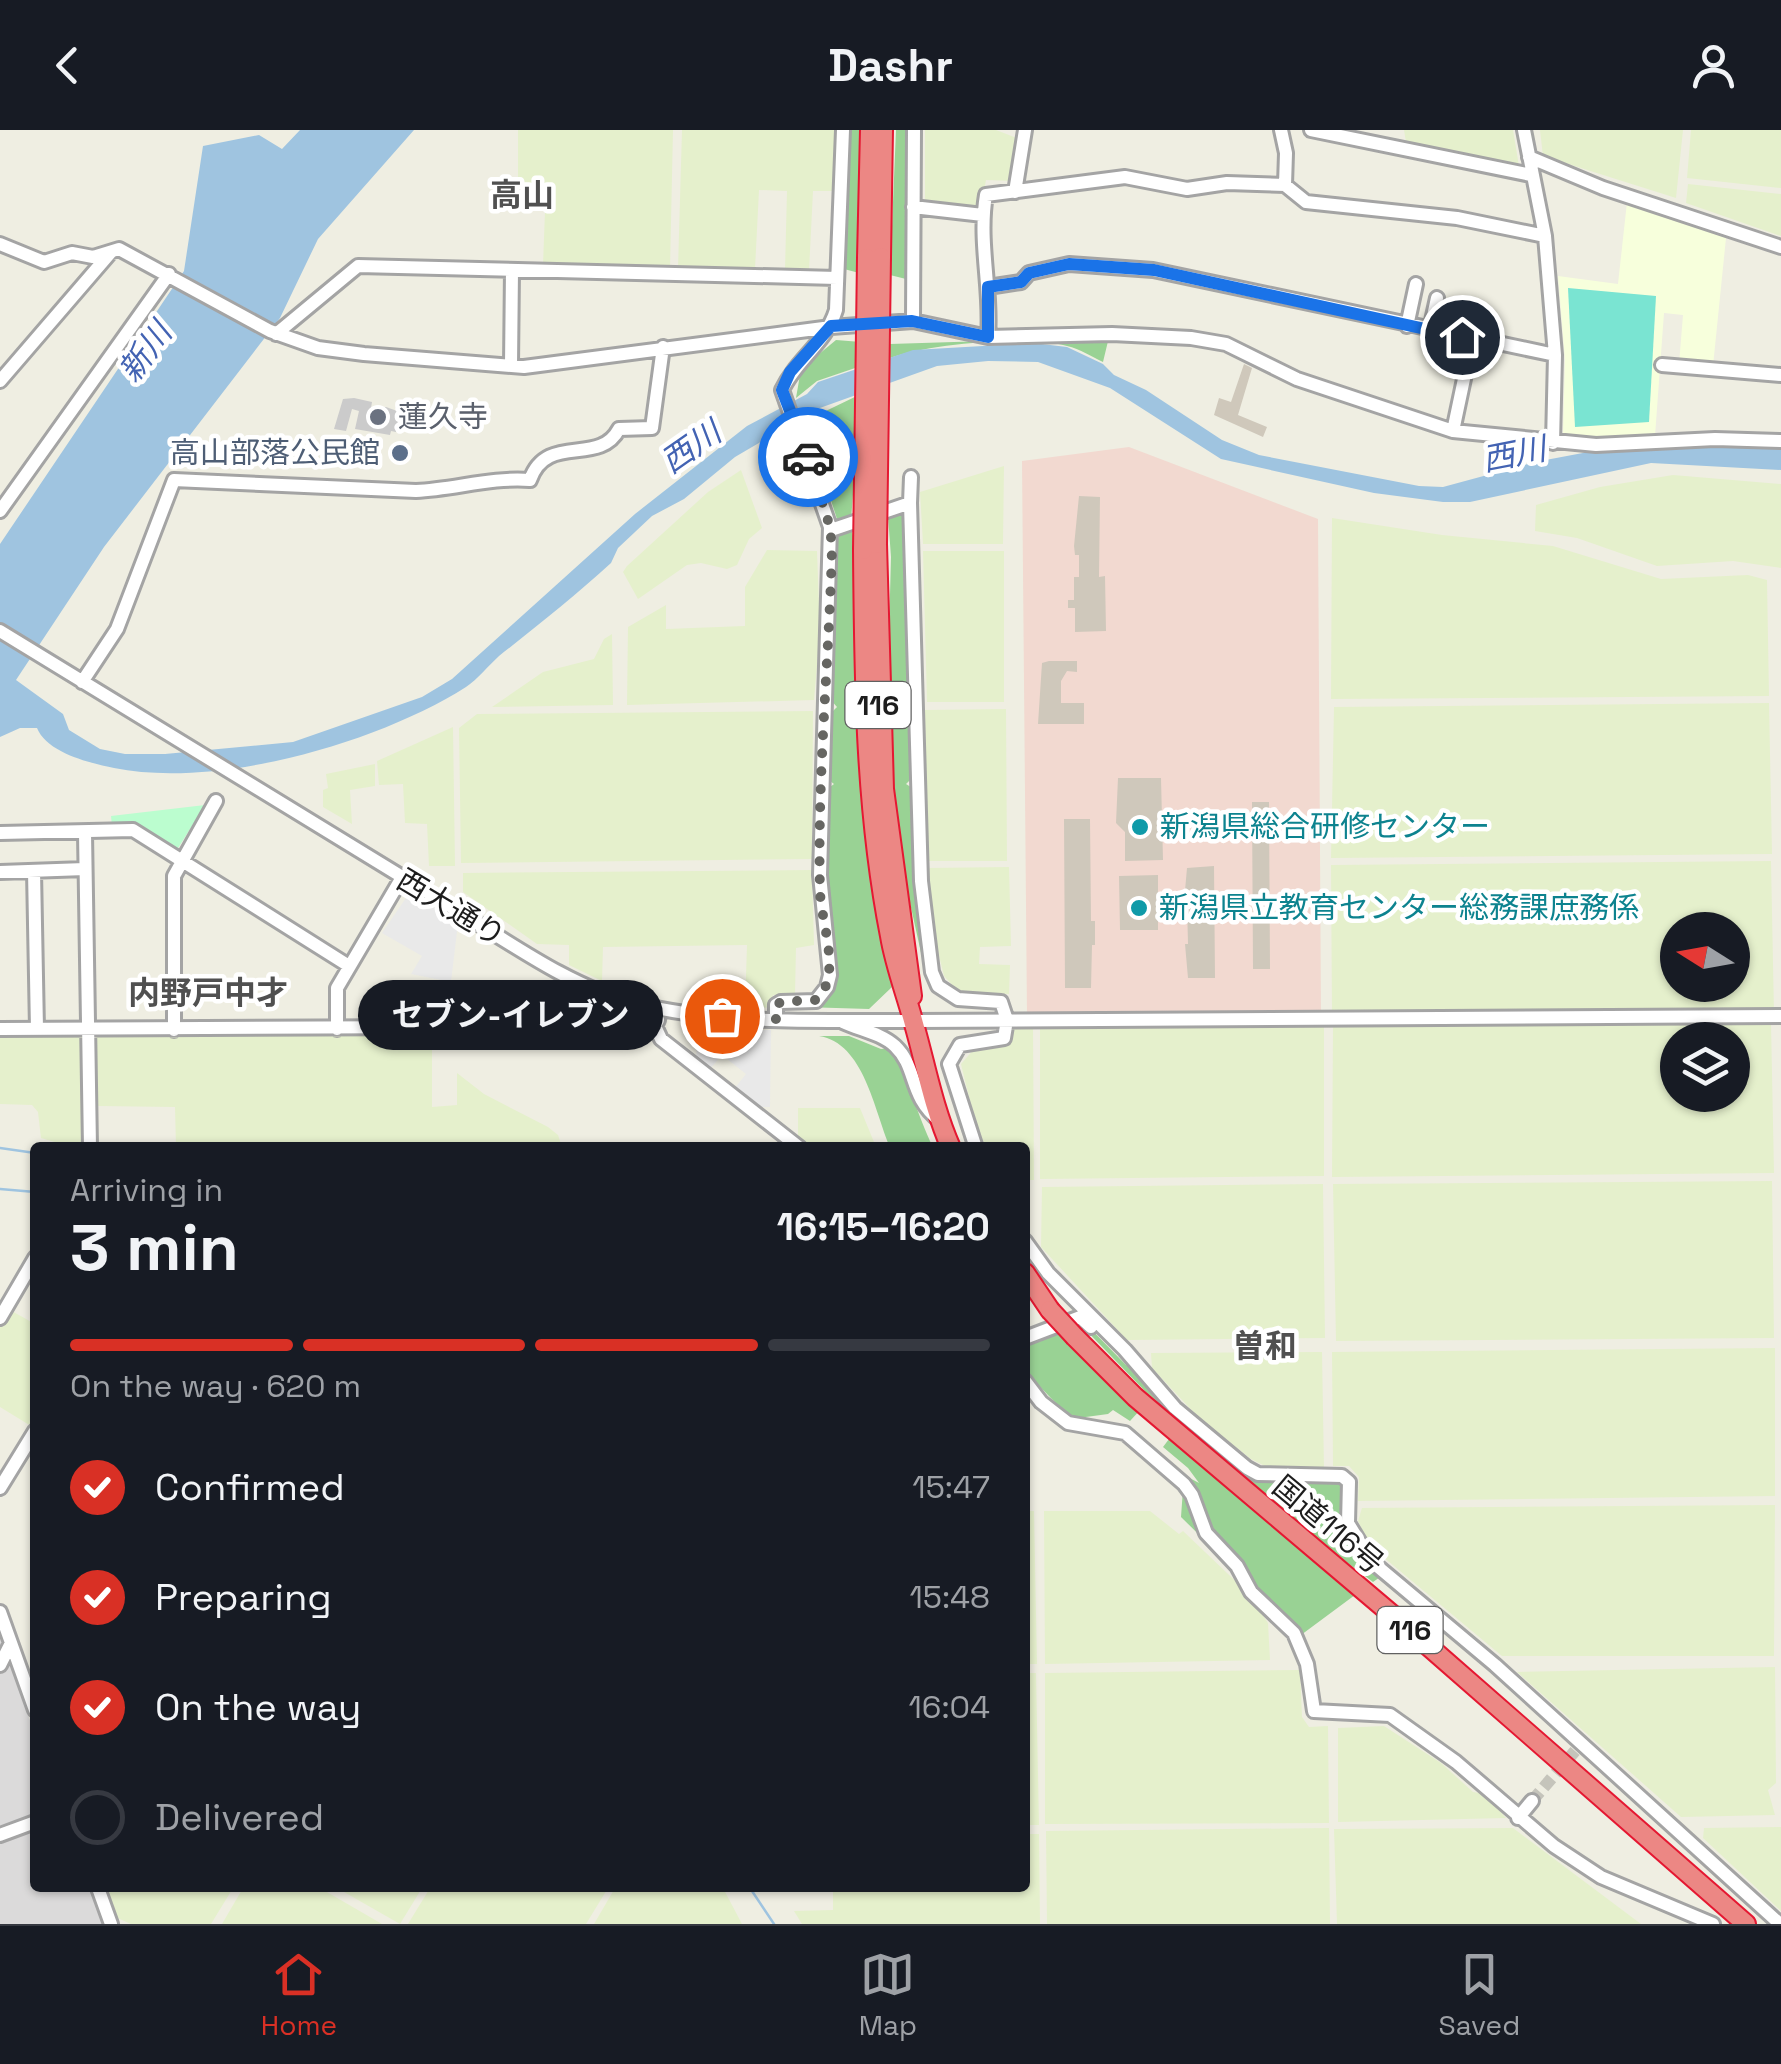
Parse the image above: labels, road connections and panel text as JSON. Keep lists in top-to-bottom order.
{
  "streets": {
    "highway": ["116", "国道116号"],
    "street": ["西大通り"]
  },
  "crossings": [
    ["116", "西大通り"]
  ],
  "districts": ["高山", "内野戸中才", "曽和"],
  "water": ["新川", "西川"],
  "places": [
    "蓮久寺",
    "高山部落公民館",
    "新潟県総合研修センター",
    "新潟県立教育センター総務課庶務係",
    "セブン-イレブン"
  ],
  "north": "left",
  "page": {
    "header": "Dashr",
    "bubble": "セブン-イレブン",
    "heading": ["3 min", "Arriving in", "16:15–16:20"],
    "bar": "On the way · 620 m",
    "list": [
      ["Confirmed", "15:47"],
      ["Preparing", "15:48"],
      ["On the way", "16:04"],
      "Delivered"
    ],
    "tabs": ["Home", "Map", "Saved"]
  }
}
